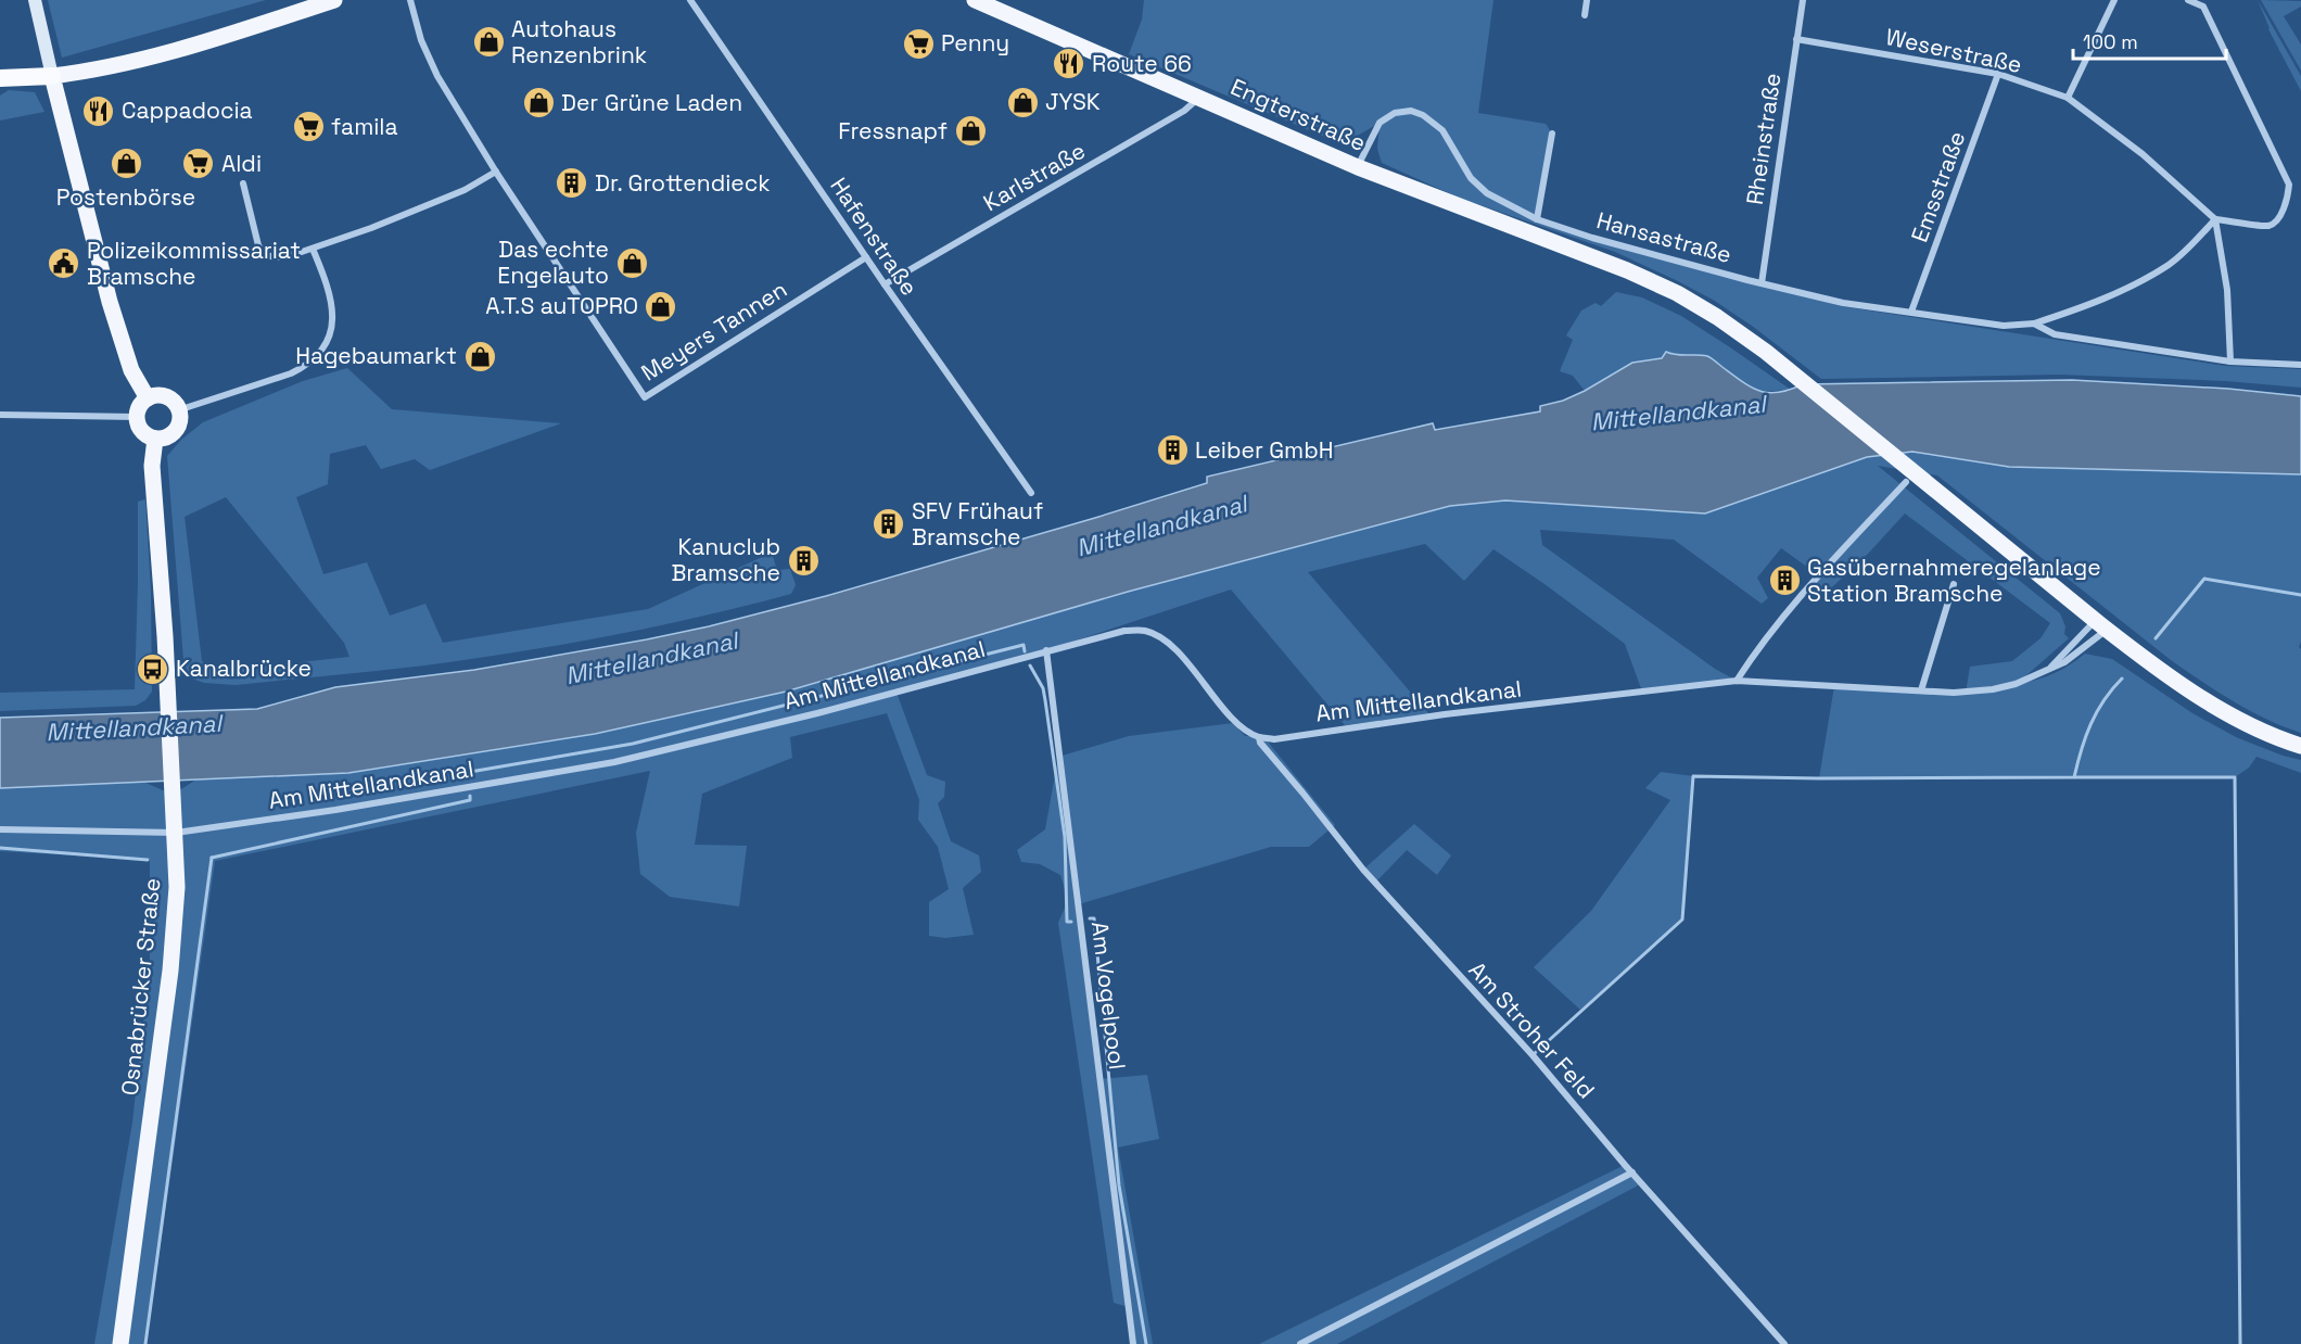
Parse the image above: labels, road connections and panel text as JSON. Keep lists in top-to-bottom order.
{
  "streets": {
    "main road": ["Engterstraße", "Osnabrücker Straße"],
    "street": [
      "Weserstraße",
      "Rheinstraße",
      "Karlstraße",
      "Emsstraße",
      "Hafenstraße",
      "Hansastraße",
      "Meyers Tannen",
      "Am Mittellandkanal",
      "Am Vogelpool",
      "Am Stroher Feld"
    ]
  },
  "crossings": [
    ["Weserstraße", "Rheinstraße"],
    ["Weserstraße", "Emsstraße"],
    ["Weserstraße", "Hansastraße"],
    ["Engterstraße", "Karlstraße"],
    ["Engterstraße", "Hansastraße"],
    ["Engterstraße", "Am Mittellandkanal"],
    ["Rheinstraße", "Hansastraße"],
    ["Karlstraße", "Hafenstraße"],
    ["Emsstraße", "Hansastraße"],
    ["Hafenstraße", "Meyers Tannen"],
    ["Am Mittellandkanal", "Osnabrücker Straße"],
    ["Am Mittellandkanal", "Am Vogelpool"],
    ["Am Mittellandkanal", "Am Stroher Feld"]
  ],
  "water": ["Mittellandkanal"],
  "places": {
    "shop": [
      "Autohaus Renzenbrink",
      "JYSK",
      "Der Grüne Laden",
      "Fressnapf",
      "Postenbörse",
      "Das echte Engelauto",
      "A.T.S auTOPRO",
      "Hagebaumarkt"
    ],
    "supermarket": ["Penny", "famila", "Aldi"],
    "restaurant": ["Route 66", "Cappadocia"],
    "building": [
      "Dr. Grottendieck",
      "Leiber GmbH",
      "SFV Frühauf Bramsche",
      "Kanuclub Bramsche",
      "Gasübernahmeregelanlage Station Bramsche"
    ],
    "public building": ["Polizeikommissariat Bramsche"],
    "bus stop": ["Kanalbrücke"]
  },
  "scale_bar": "100 m"
}
